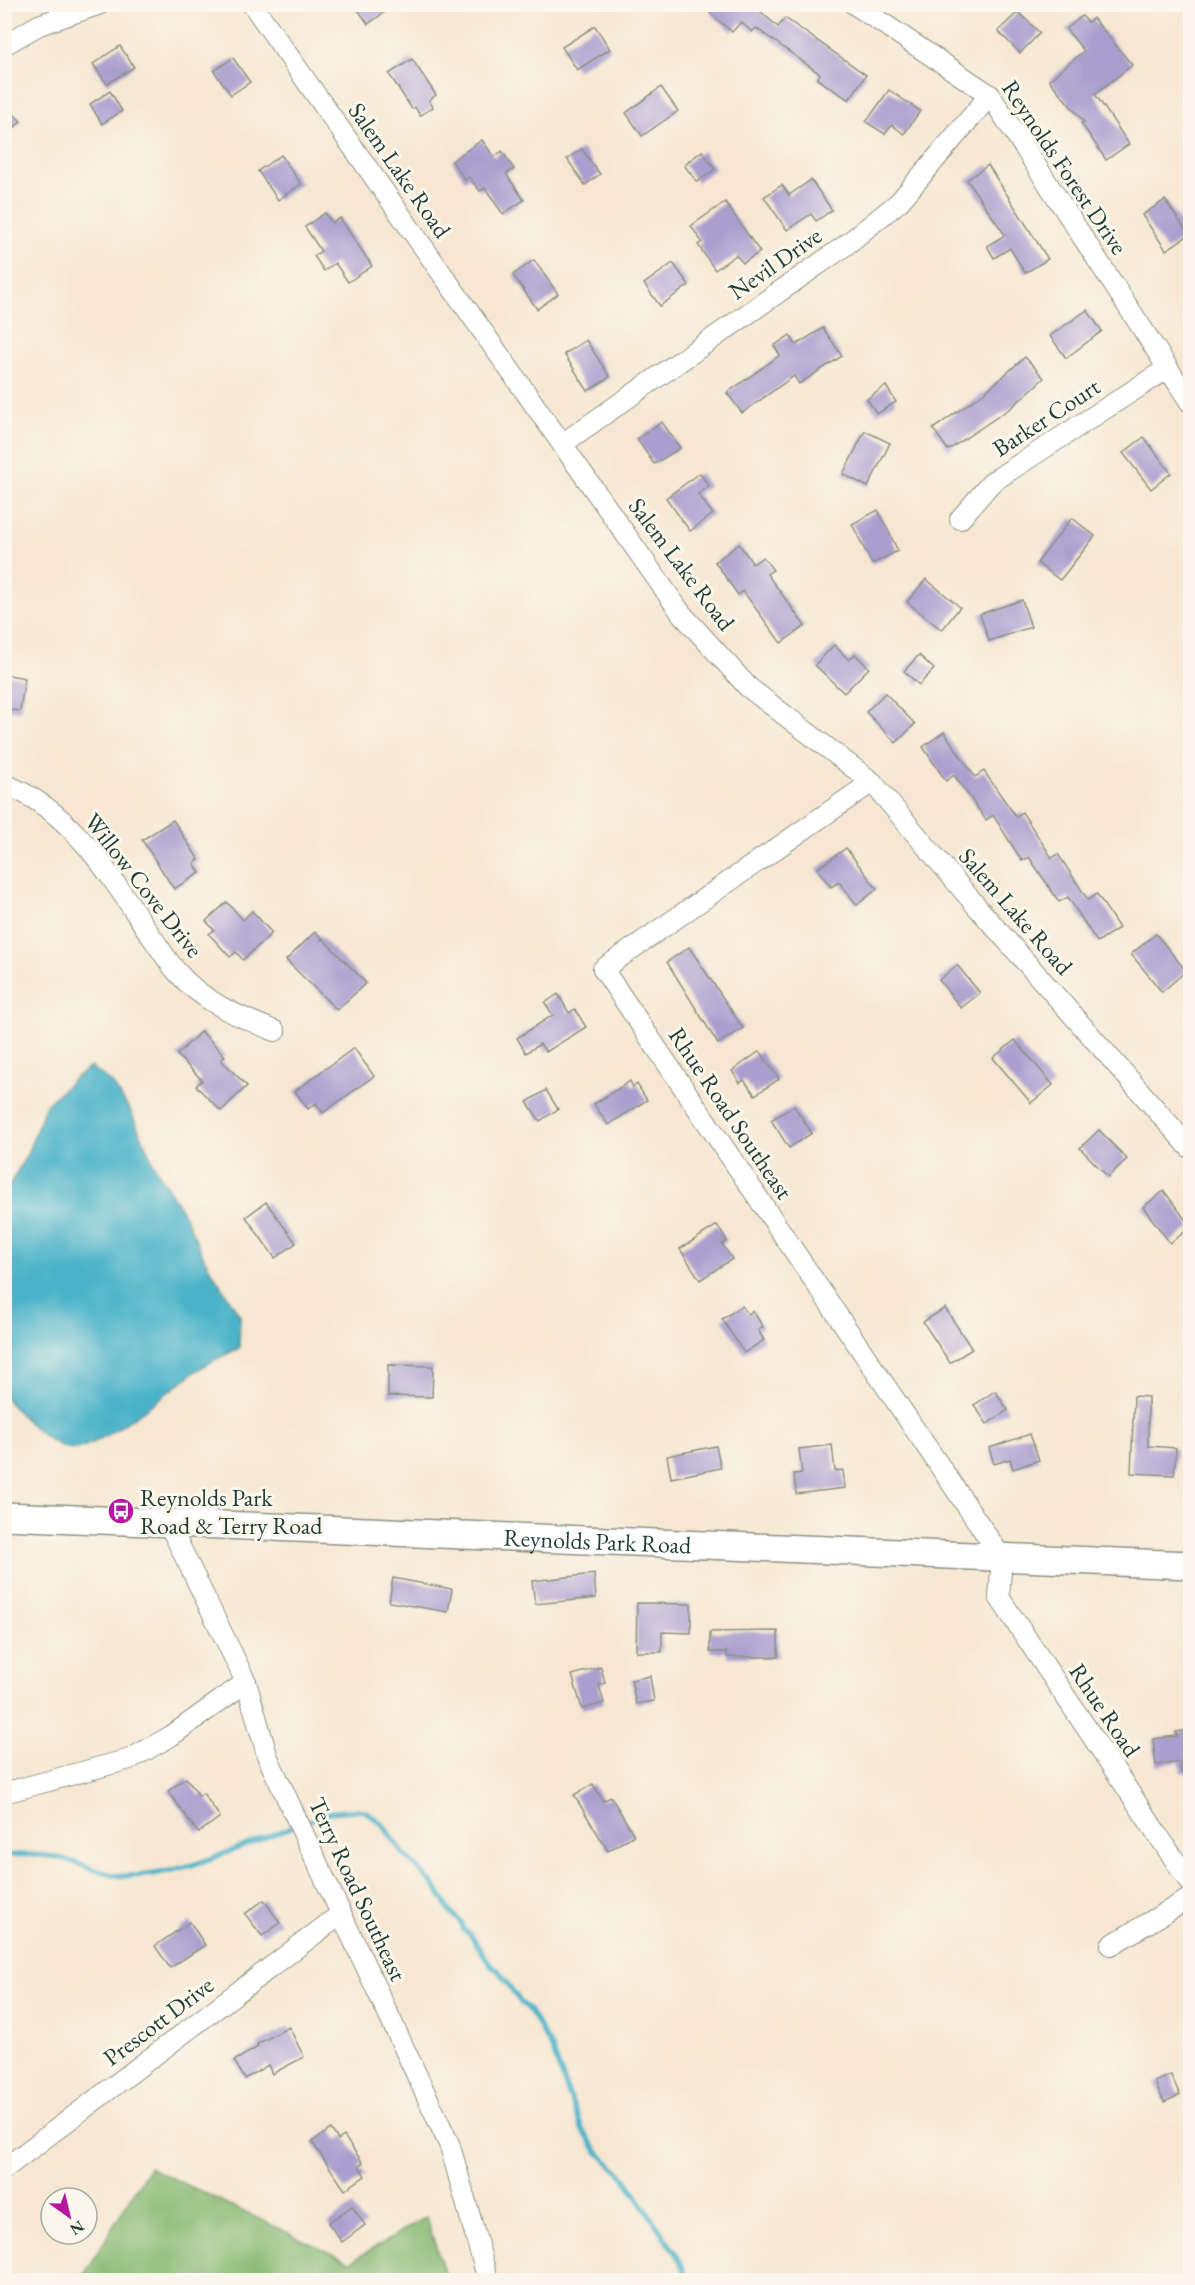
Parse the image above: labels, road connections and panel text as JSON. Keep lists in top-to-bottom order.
{
  "streets": {
    "main road": ["Reynolds Park Road"],
    "street": [
      "Reynolds Forest Drive",
      "Salem Lake Road",
      "Nevil Drive",
      "Barker Court",
      "Willow Cove Drive",
      "Rhue Road Southeast",
      "Rhue Road",
      "Terry Road Southeast",
      "Prescott Drive"
    ]
  },
  "crossings": [
    ["Reynolds Forest Drive", "Nevil Drive"],
    ["Reynolds Forest Drive", "Barker Court"],
    ["Salem Lake Road", "Nevil Drive"],
    ["Salem Lake Road", "Rhue Road Southeast"],
    ["Rhue Road Southeast", "Reynolds Park Road"],
    ["Rhue Road Southeast", "Rhue Road"],
    ["Reynolds Park Road", "Rhue Road"],
    ["Reynolds Park Road", "Terry Road Southeast"],
    ["Terry Road Southeast", "Prescott Drive"]
  ],
  "places": {
    "bus stop": ["Reynolds Park Road & Terry Road"]
  },
  "north": "bottom right"
}
